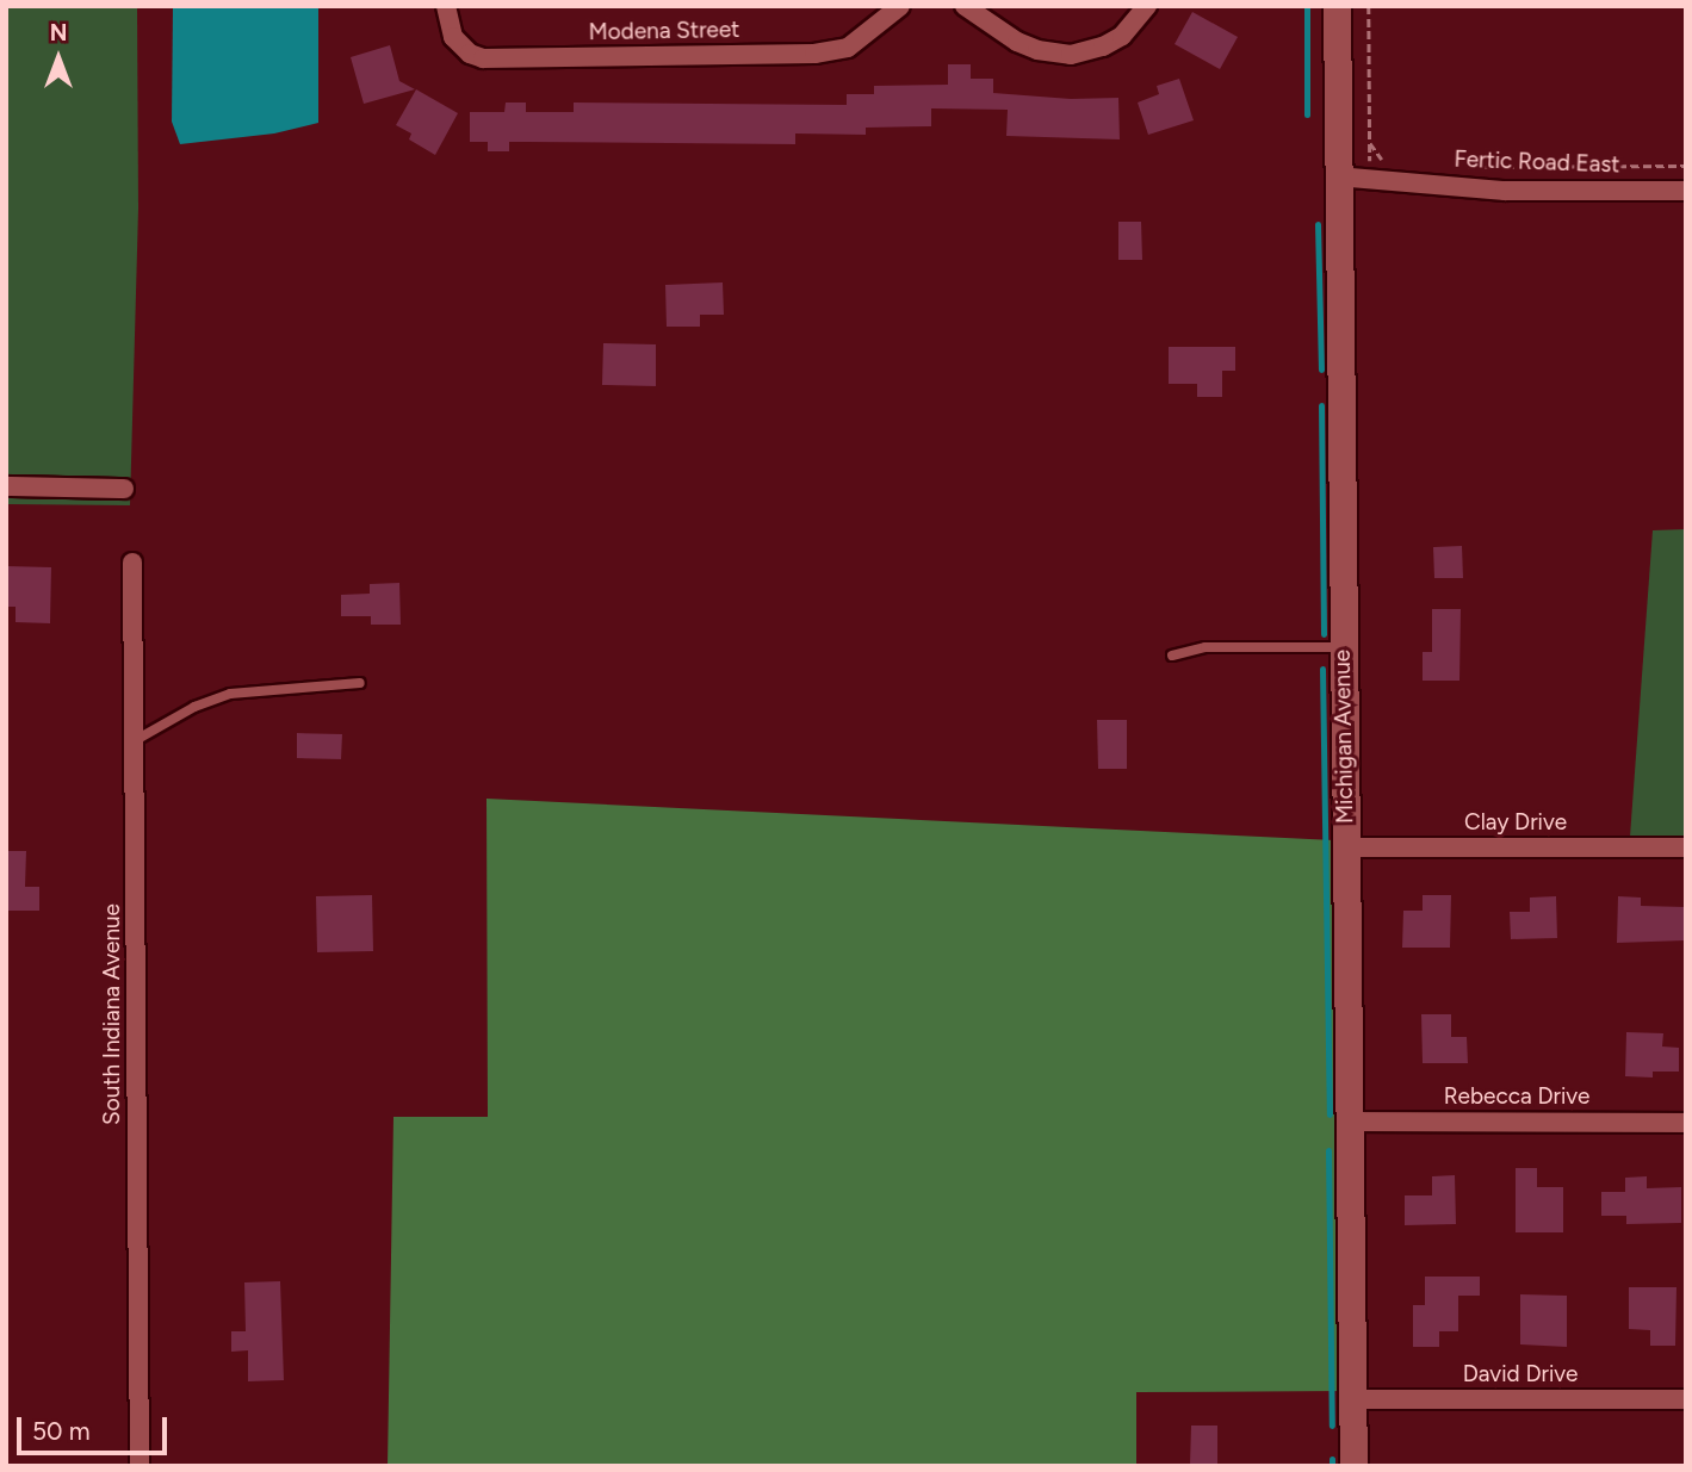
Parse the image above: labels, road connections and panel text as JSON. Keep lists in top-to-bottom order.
{
  "streets": {
    "street": [
      "Modena Street",
      "Fertic Road East",
      "Michigan Avenue",
      "Clay Drive",
      "South Indiana Avenue",
      "Rebecca Drive",
      "David Drive"
    ]
  },
  "crossings": [
    ["Fertic Road East", "Michigan Avenue"],
    ["Michigan Avenue", "Clay Drive"],
    ["Michigan Avenue", "Rebecca Drive"],
    ["Michigan Avenue", "David Drive"]
  ],
  "scale_bar": "50 m",
  "north": "top"
}
